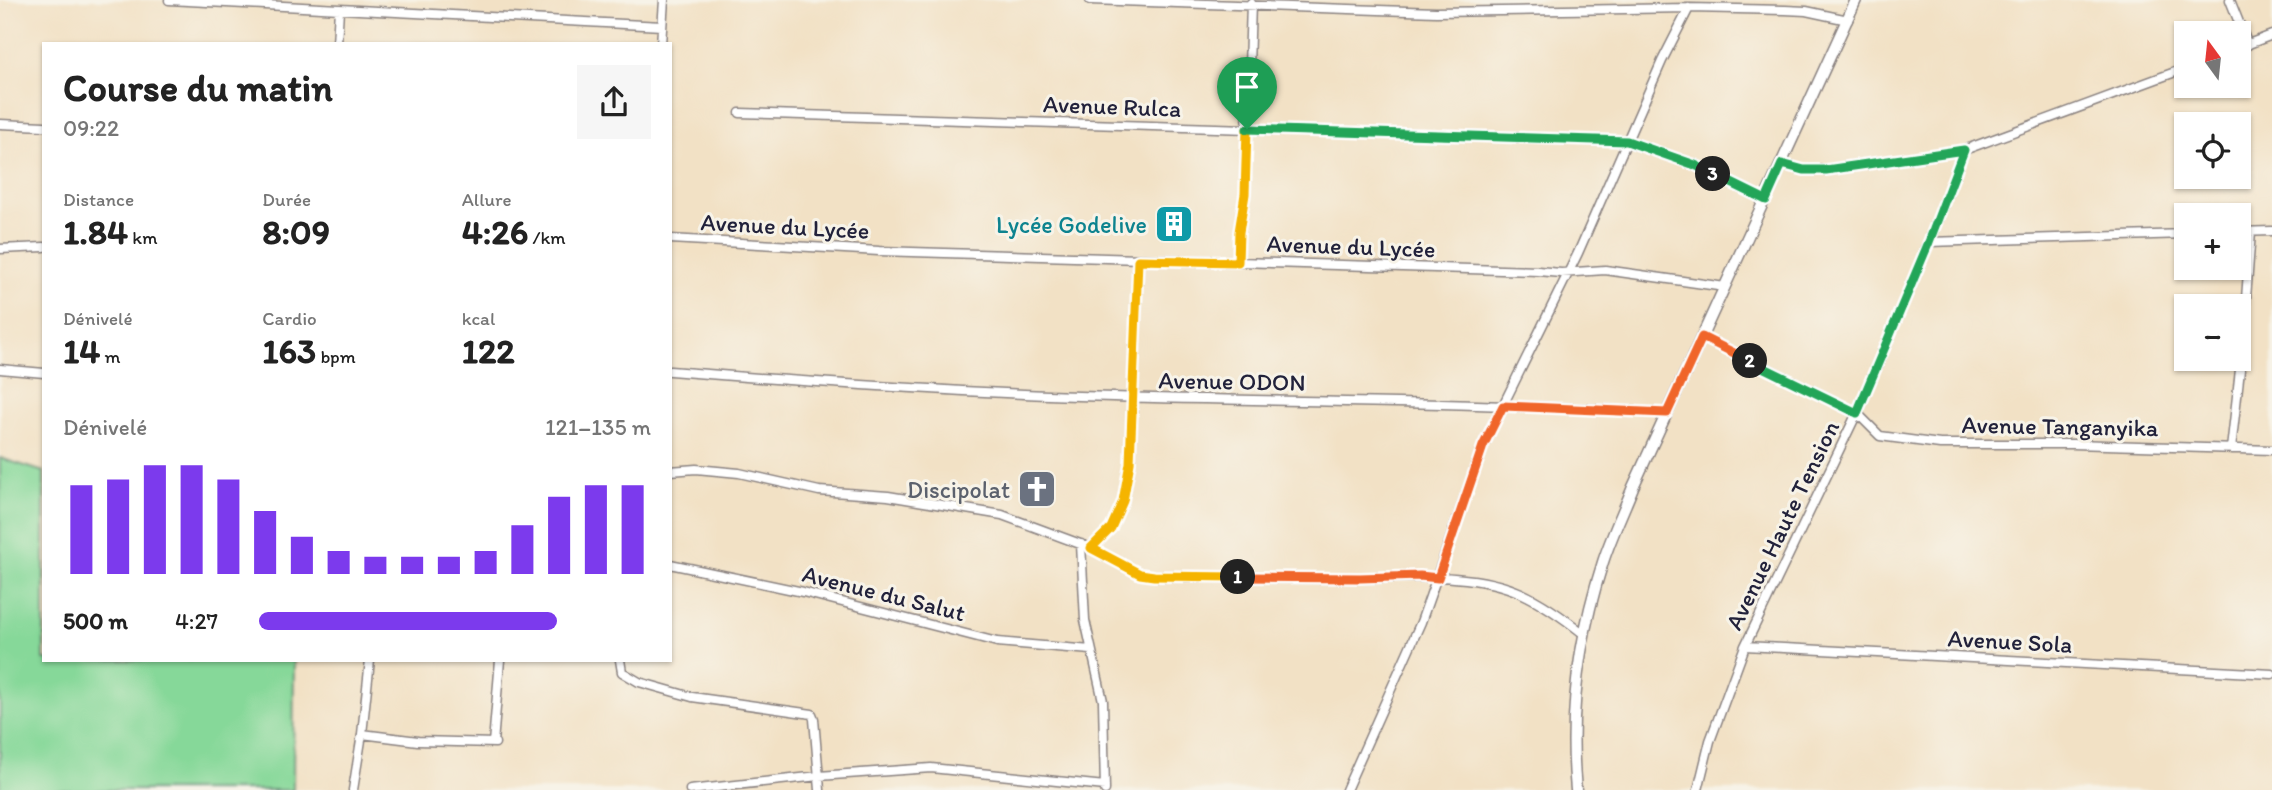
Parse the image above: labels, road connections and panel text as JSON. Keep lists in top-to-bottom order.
{
  "streets": {
    "street": [
      "Avenue Rulca",
      "Avenue du Lycée",
      "Avenue ODON",
      "Avenue Tanganyika",
      "Avenue Haute Tension",
      "Avenue du Salut",
      "Avenue Sola"
    ]
  },
  "crossings": [
    ["Avenue Tanganyika", "Avenue Haute Tension"],
    ["Avenue Haute Tension", "Avenue Sola"]
  ],
  "places": {
    "building": ["Lycée Godelive"],
    "church": ["Discipolat"]
  },
  "north": "top",
  "page": {
    "map_buttons": ["+", "−"],
    "heading": ["Course du matin", "09:22"],
    "pins": ["3", "2", "1"],
    "stats": [
      ["Distance", "1.84 km"],
      ["Durée", "8:09"],
      ["Allure", "4:26 /km"],
      ["Dénivelé", "14 m"],
      ["Cardio", "163 bpm"],
      ["kcal", "122"]
    ],
    "chart": ["Dénivelé", "121–135 m"],
    "list": [
      {
        "name": "500 m",
        "note": "4:27"
      }
    ]
  }
}
